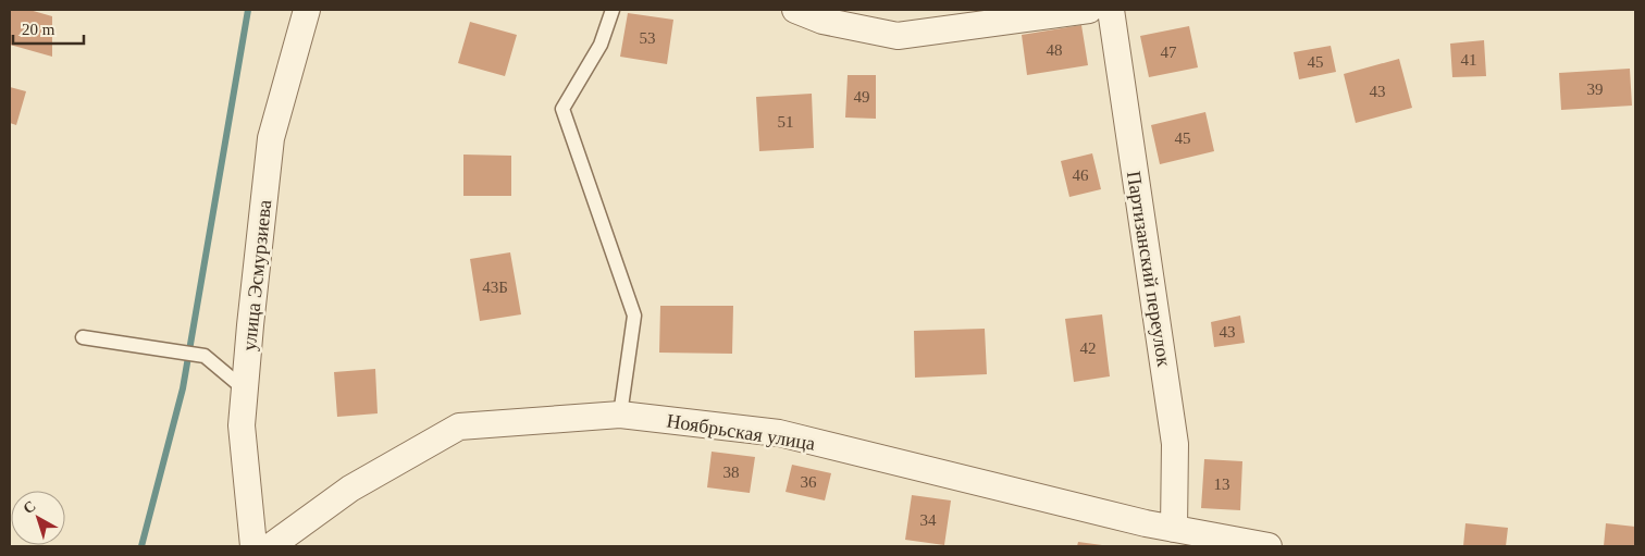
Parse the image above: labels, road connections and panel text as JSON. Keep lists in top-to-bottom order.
{
  "streets": {
    "street": ["Партизанский переулок", "улица Эсмурзиева", "Ноябрьская улица"]
  },
  "crossings": [
    ["Партизанский переулок", "Ноябрьская улица"]
  ],
  "house_numbers": [
    "53",
    "48",
    "47",
    "41",
    "45",
    "39",
    "43",
    "49",
    "51",
    "45",
    "46",
    "43Б",
    "43",
    "42",
    "38",
    "36",
    "13",
    "34"
  ],
  "scale_bar": "20 m",
  "north": "top left"
}
